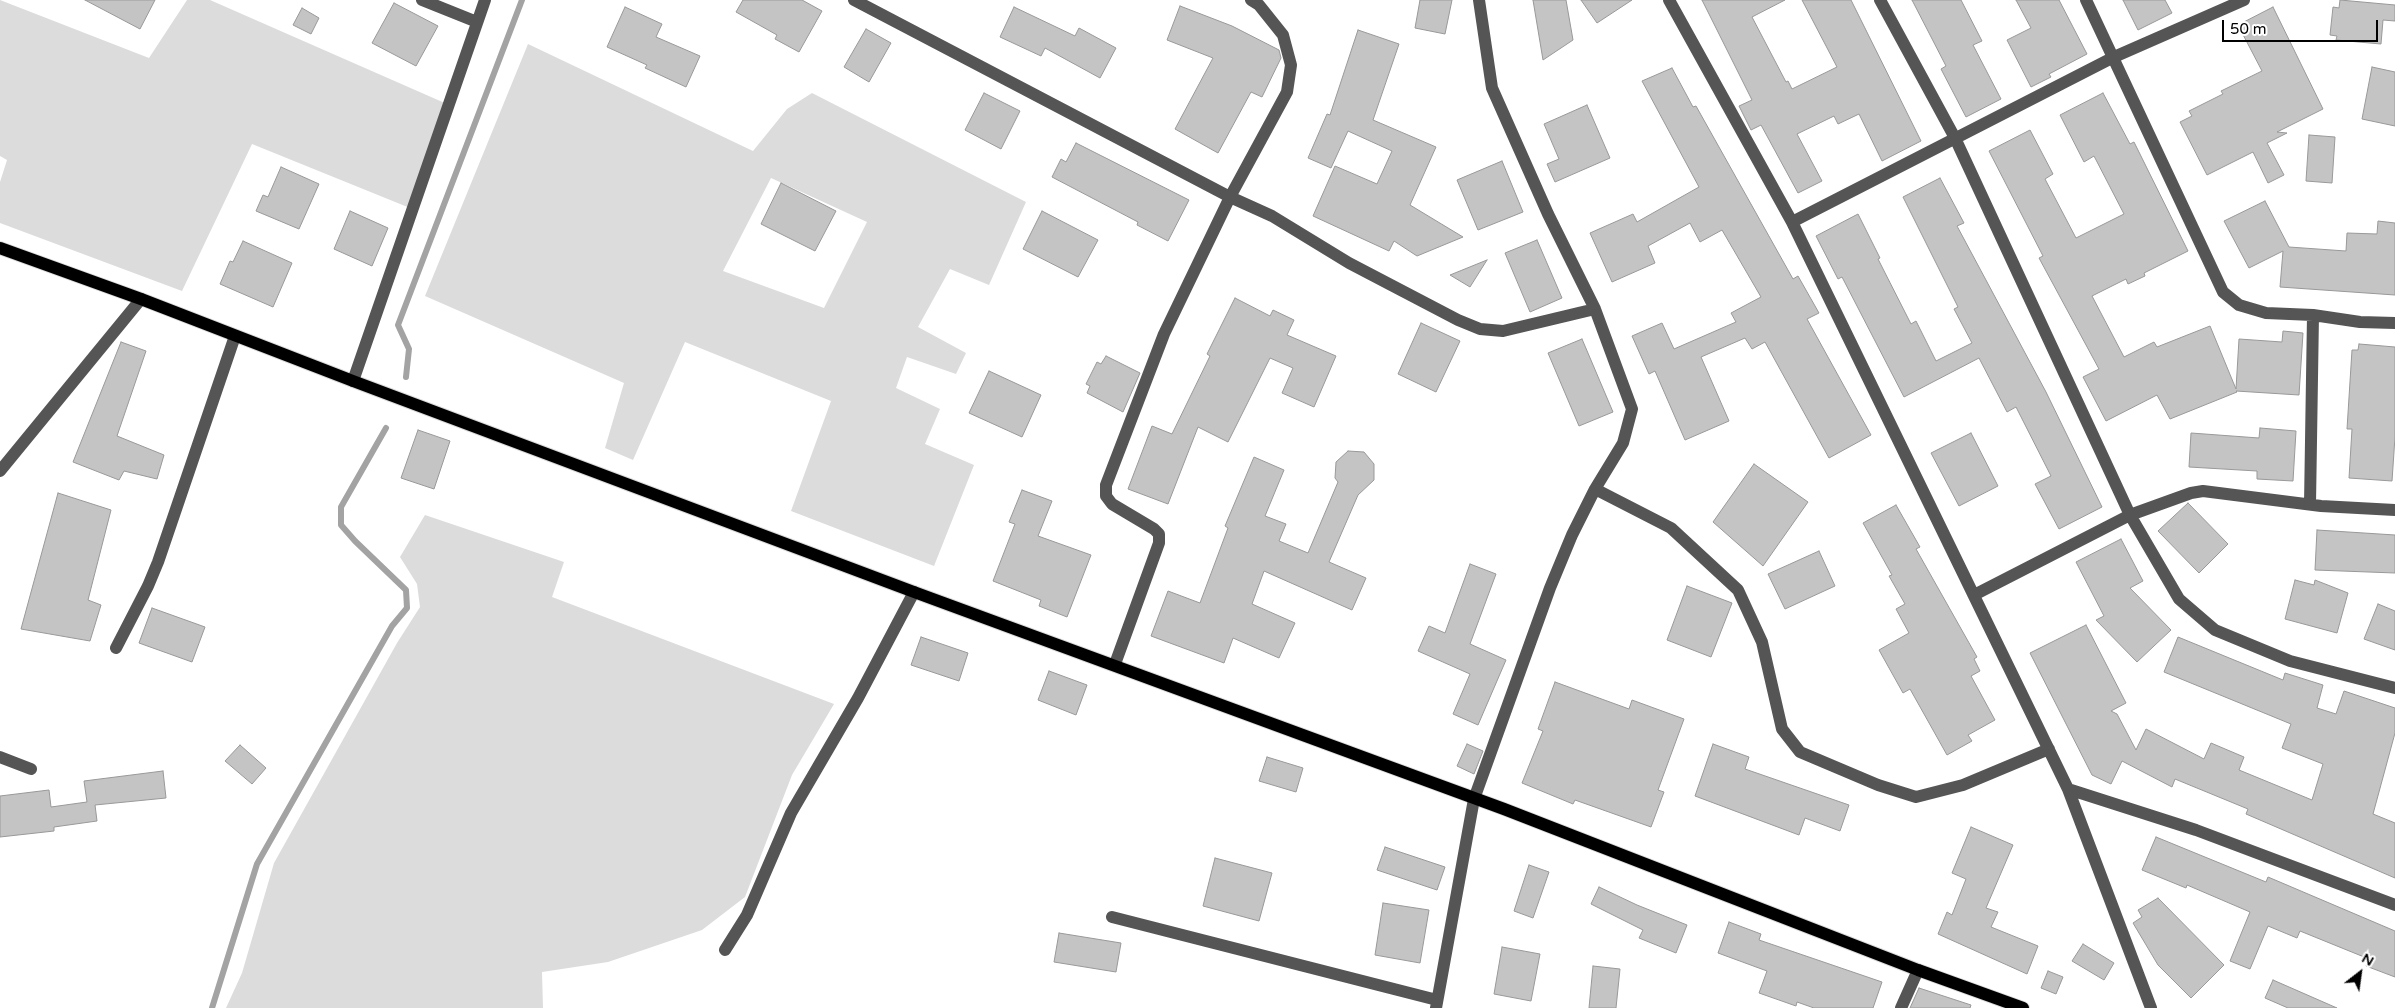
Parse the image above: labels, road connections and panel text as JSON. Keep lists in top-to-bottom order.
{
  "scale_bar": "50 m",
  "north": "top right"
}
